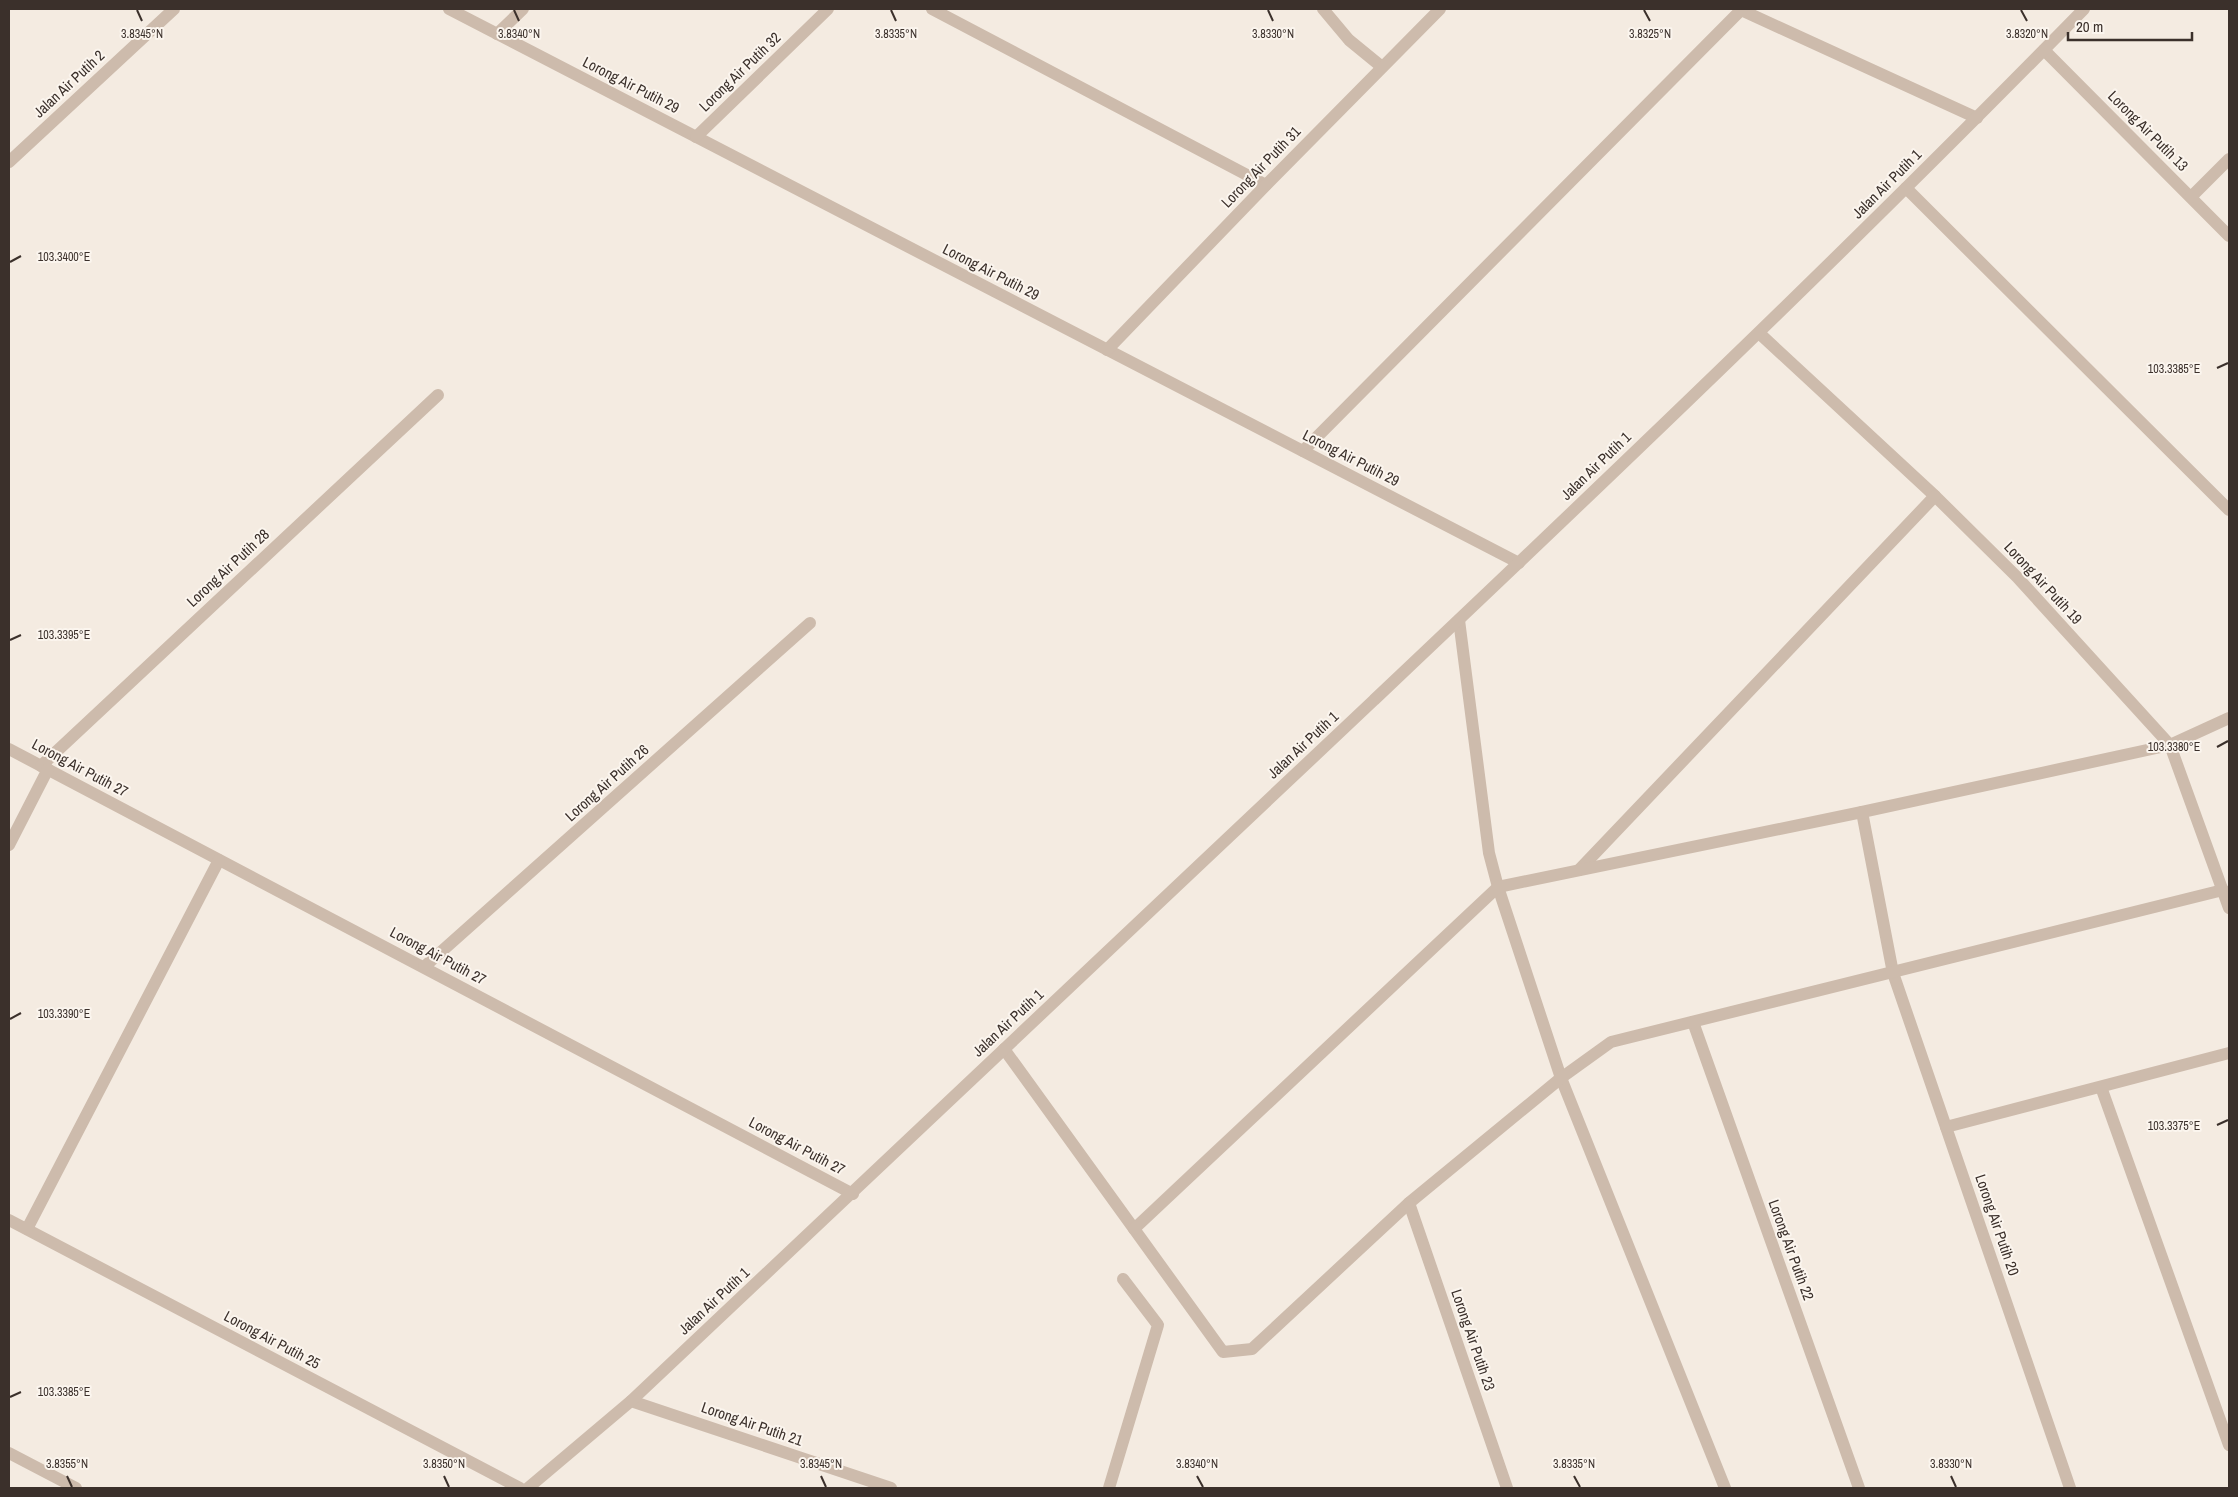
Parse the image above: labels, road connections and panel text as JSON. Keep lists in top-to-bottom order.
{
  "streets": {
    "street": [
      "Lorong Air Putih 32",
      "Jalan Air Putih 2",
      "Lorong Air Putih 29",
      "Lorong Air Putih 13",
      "Lorong Air Putih 31",
      "Jalan Air Putih 1",
      "Lorong Air Putih 28",
      "Lorong Air Putih 19",
      "Lorong Air Putih 27",
      "Lorong Air Putih 26",
      "Lorong Air Putih 20",
      "Lorong Air Putih 22",
      "Lorong Air Putih 25",
      "Lorong Air Putih 23",
      "Lorong Air Putih 21"
    ]
  },
  "crossings": [
    ["Lorong Air Putih 32", "Lorong Air Putih 29"],
    ["Lorong Air Putih 29", "Lorong Air Putih 31"],
    ["Lorong Air Putih 29", "Jalan Air Putih 1"],
    ["Lorong Air Putih 13", "Jalan Air Putih 1"],
    ["Jalan Air Putih 1", "Lorong Air Putih 19"],
    ["Jalan Air Putih 1", "Lorong Air Putih 27"],
    ["Jalan Air Putih 1", "Lorong Air Putih 21"],
    ["Lorong Air Putih 28", "Lorong Air Putih 27"],
    ["Lorong Air Putih 27", "Lorong Air Putih 26"]
  ],
  "scale_bar": "20 m",
  "coordinates": [
    "3.8320°N",
    "3.8345°N",
    "3.8340°N",
    "3.8335°N",
    "3.8330°N",
    "3.8325°N",
    "103.3400°E",
    "103.3385°E",
    "103.3395°E",
    "103.3380°E",
    "103.3390°E",
    "103.3375°E",
    "3.8355°N",
    "3.8350°N"
  ]
}
